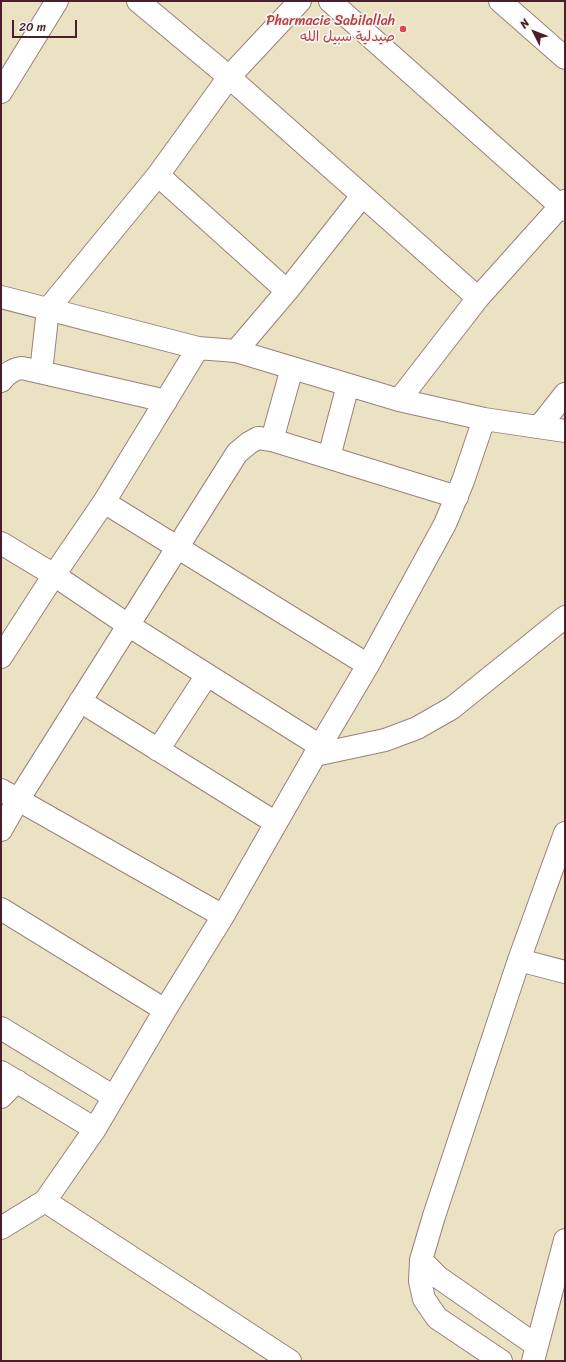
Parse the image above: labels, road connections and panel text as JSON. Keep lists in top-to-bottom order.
{
  "places": ["Pharmacie Sabilallah صيدلية سبيل الله"],
  "scale_bar": "20 m",
  "north": "top left"
}
